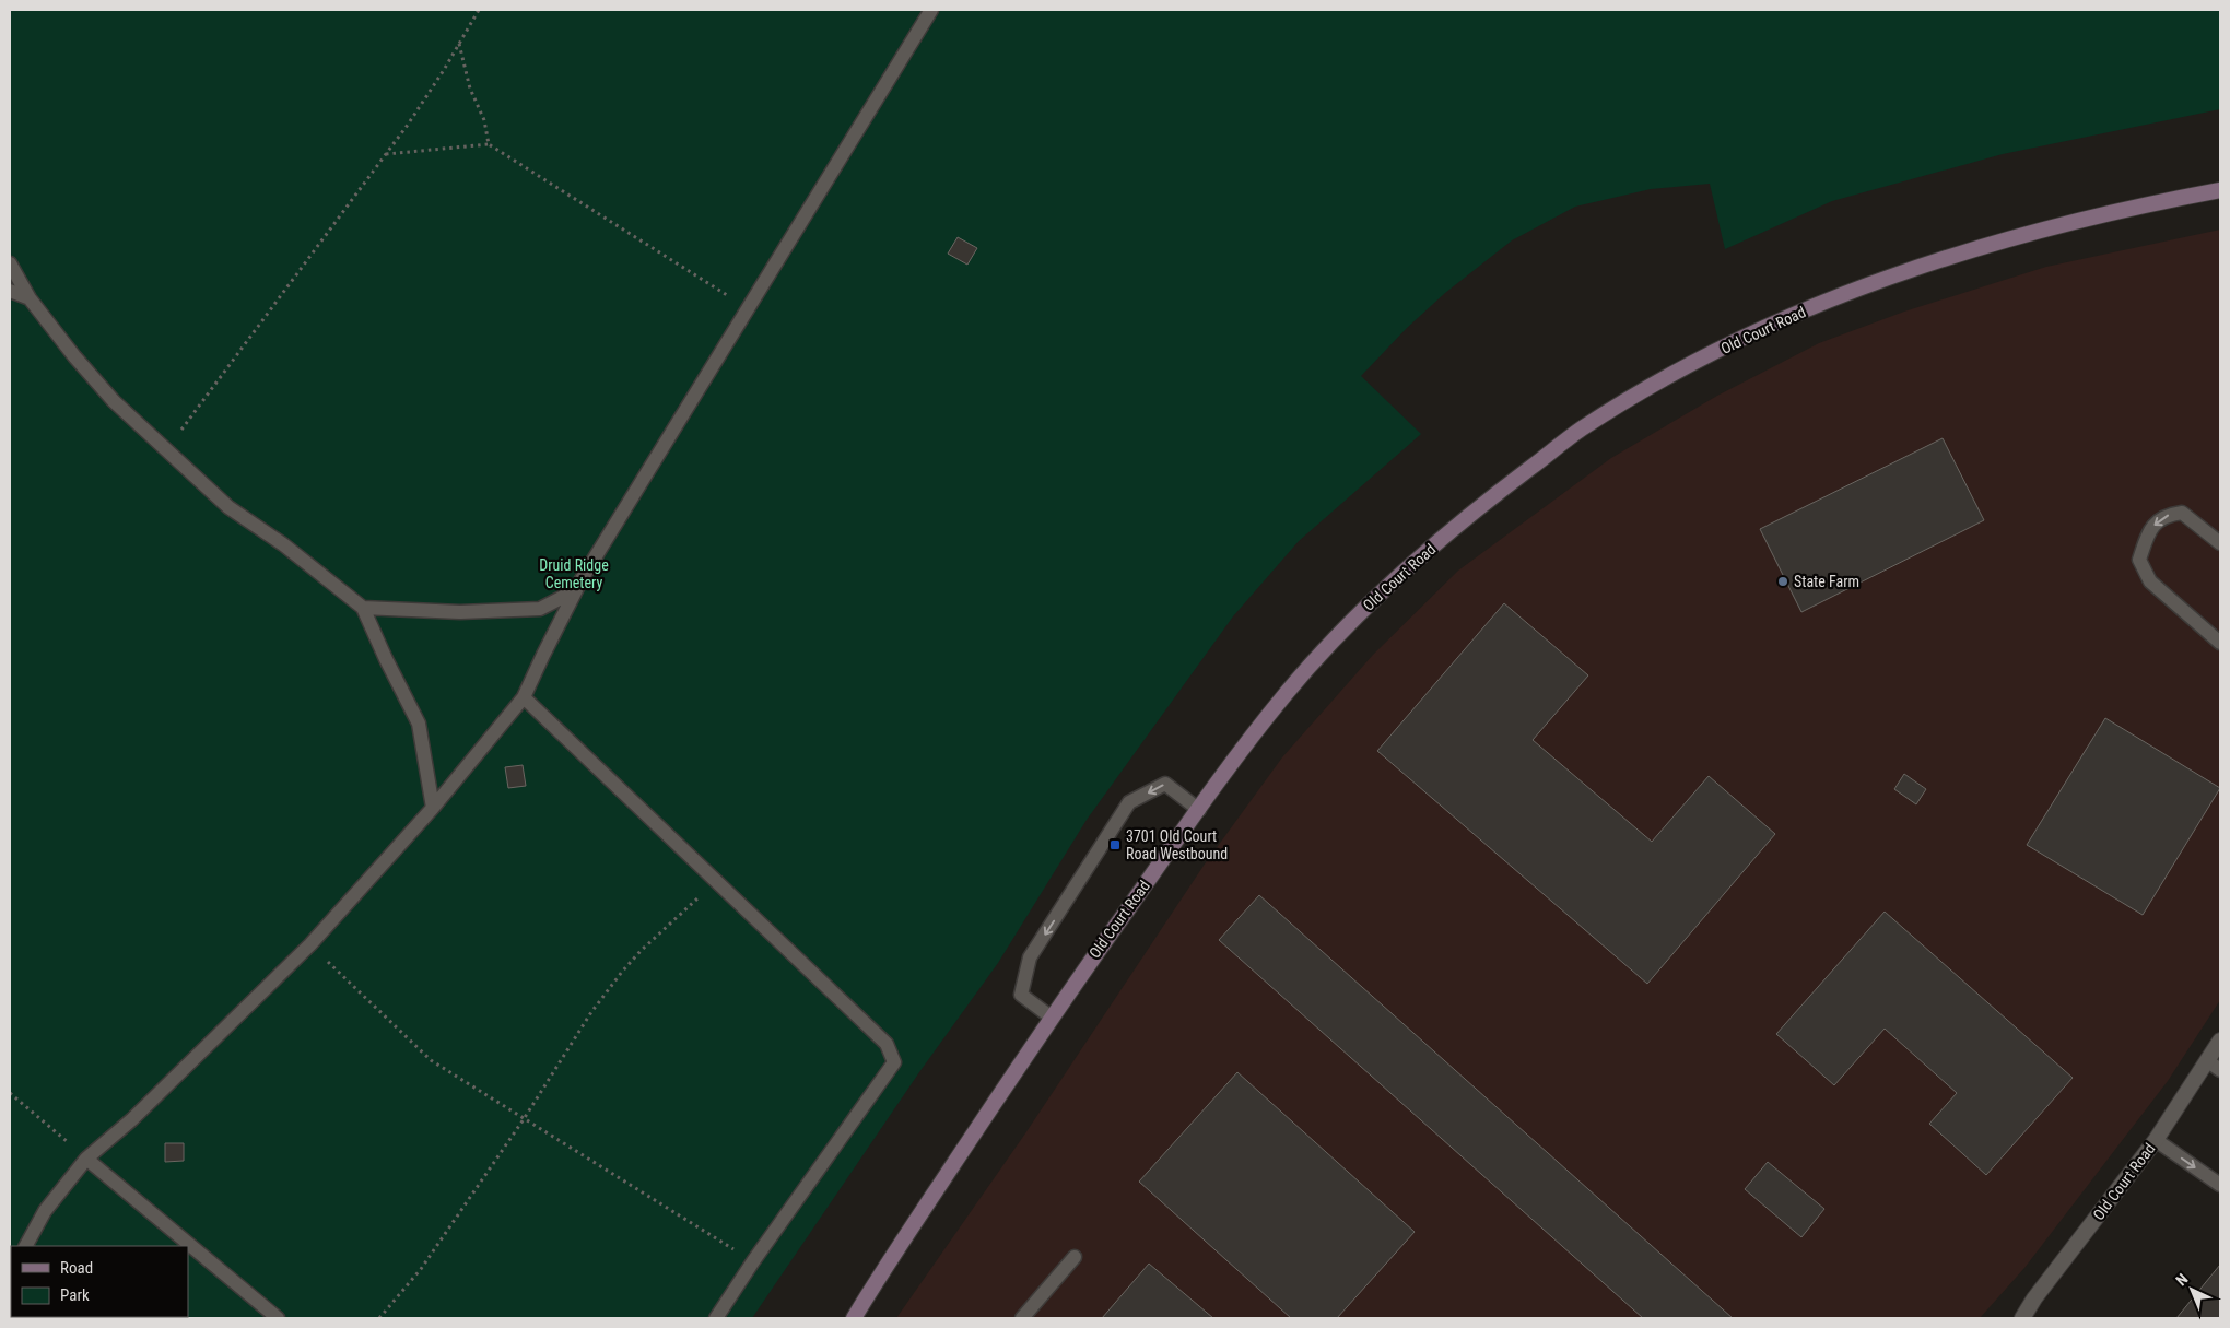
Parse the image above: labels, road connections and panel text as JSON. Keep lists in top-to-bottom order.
{
  "streets": {
    "main road": ["Old Court Road"]
  },
  "parks": ["Druid Ridge Cemetery"],
  "places": {
    "other": ["State Farm"],
    "transit": ["3701 Old Court Road Westbound"]
  },
  "legend": ["Road", "Park"],
  "north": "top left"
}
